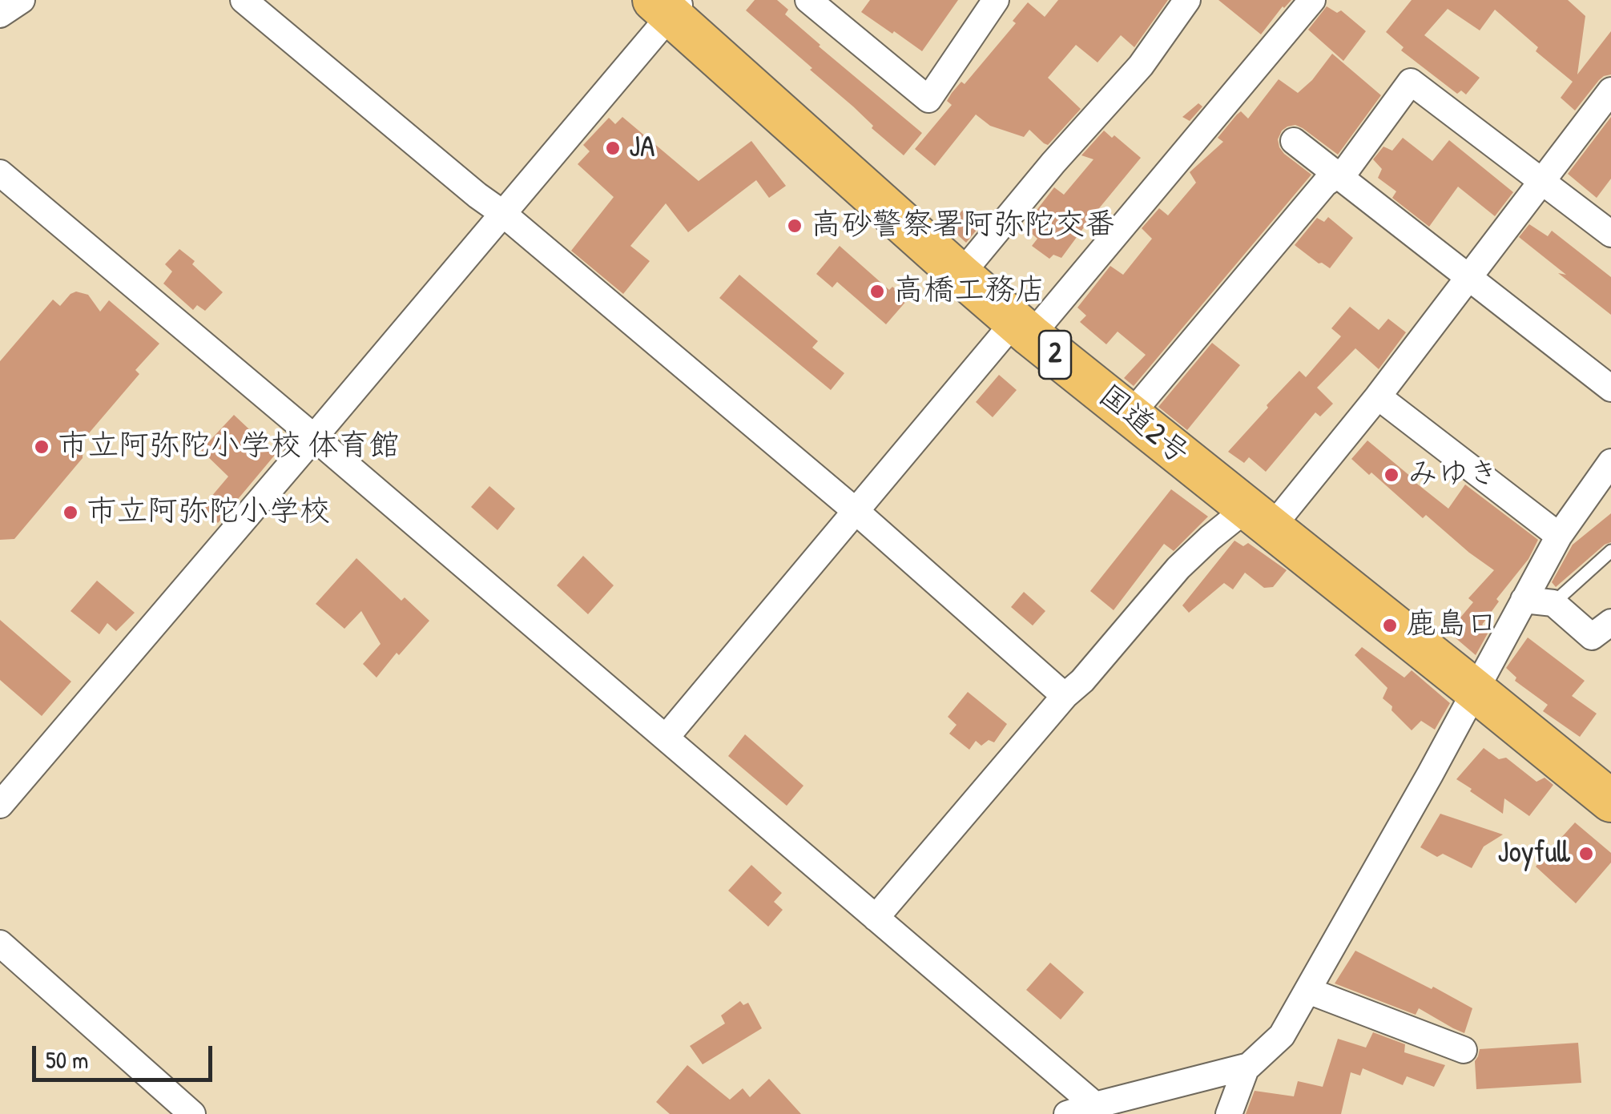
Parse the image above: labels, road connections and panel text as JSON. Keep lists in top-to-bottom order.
{
  "streets": {
    "highway": ["2", "国道2号"]
  },
  "places": [
    "JA",
    "高砂警察署阿弥陀交番",
    "高橋工務店",
    "市立阿弥陀小学校 体育館",
    "みゆき",
    "市立阿弥陀小学校",
    "鹿島口",
    "Joyfull"
  ],
  "scale_bar": "50 m"
}
